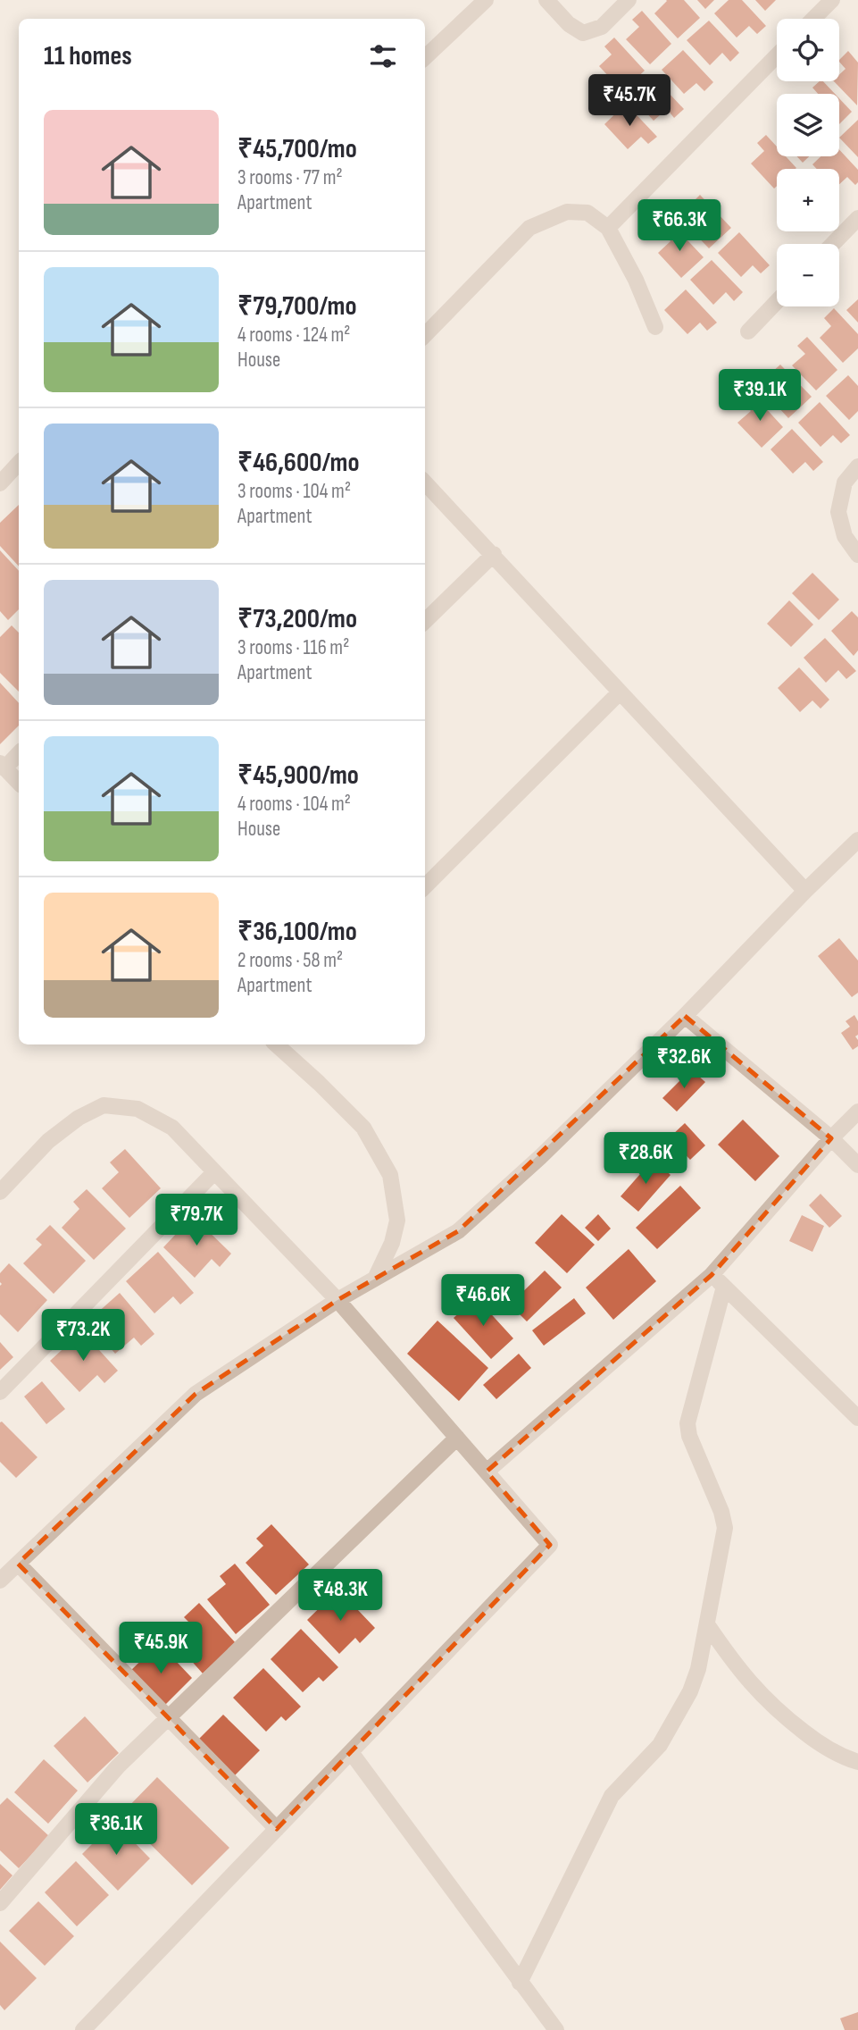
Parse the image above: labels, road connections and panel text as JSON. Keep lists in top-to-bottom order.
{
  "page": {
    "map_buttons": ["+", "−"],
    "heading": "11 homes",
    "price": [
      "₹45.7K",
      "₹66.3K",
      "₹39.1K",
      "₹32.6K",
      "₹28.6K",
      "₹79.7K",
      "₹46.6K",
      "₹73.2K",
      "₹48.3K",
      "₹45.9K",
      "₹36.1K"
    ],
    "list": [
      {
        "name": "₹45,700/mo",
        "note": "3 rooms · 77 m² · Apartment"
      },
      {
        "name": "₹79,700/mo",
        "note": "4 rooms · 124 m² · House"
      },
      {
        "name": "₹46,600/mo",
        "note": "3 rooms · 104 m² · Apartment"
      },
      {
        "name": "₹73,200/mo",
        "note": "3 rooms · 116 m² · Apartment"
      },
      {
        "name": "₹45,900/mo",
        "note": "4 rooms · 104 m² · House"
      },
      {
        "name": "₹36,100/mo",
        "note": "2 rooms · 58 m² · Apartment"
      }
    ]
  }
}
